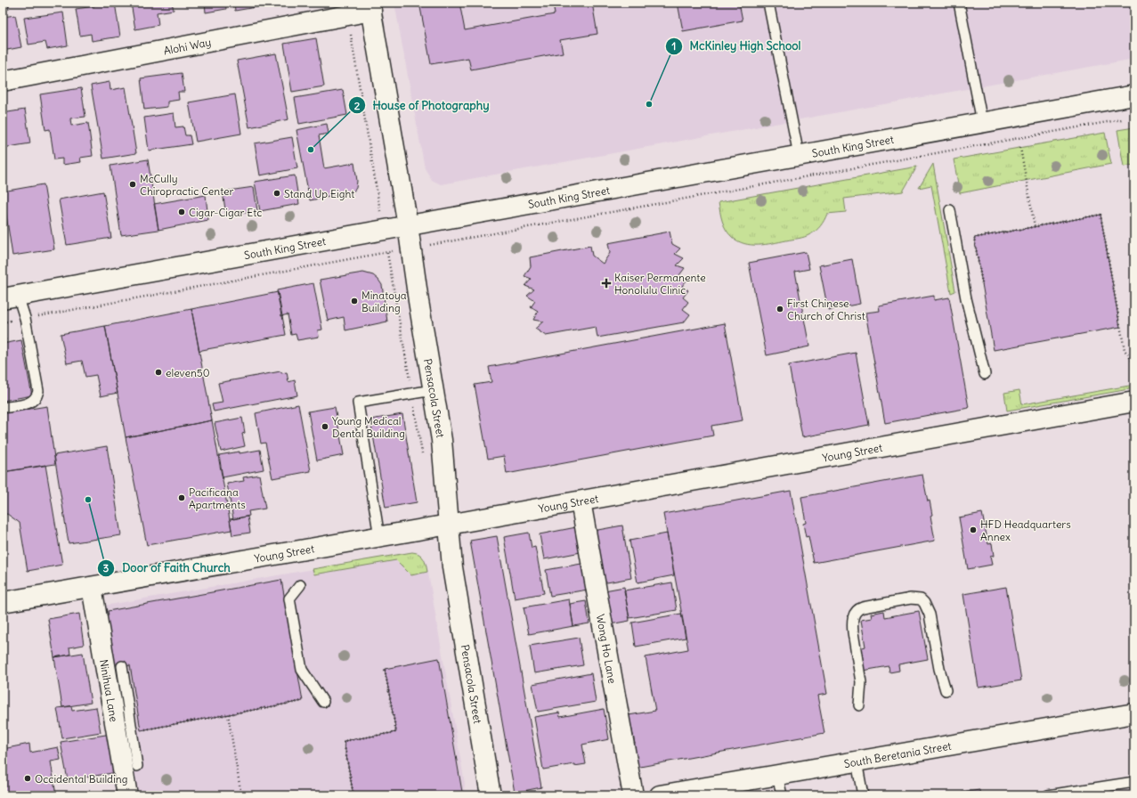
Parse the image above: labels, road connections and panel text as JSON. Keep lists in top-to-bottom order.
{
  "streets": {
    "main road": [
      "Alohi Way",
      "South King Street",
      "Pensacola Street",
      "Young Street",
      "Wong Ho Lane",
      "Ninihua Lane",
      "South Beretania Street"
    ]
  },
  "crossings": [
    ["Alohi Way", "Pensacola Street"],
    ["South King Street", "Pensacola Street"],
    ["Pensacola Street", "Young Street"],
    ["Young Street", "Wong Ho Lane"],
    ["Young Street", "Ninihua Lane"]
  ],
  "places": {
    "other": [
      "McKinley High School",
      "House of Photography",
      "McCully Chiropractic Center",
      "Stand Up Eight",
      "Cigar-Cigar Etc",
      "Minatoya Building",
      "First Chinese Church of Christ",
      "eleven50",
      "Young Medical Dental Building",
      "Pacificana Apartments",
      "Door of Faith Church",
      "HFD Headquarters Annex",
      "Occidental Building"
    ],
    "health": ["Kaiser Permanente Honolulu Clinic"]
  }
}
